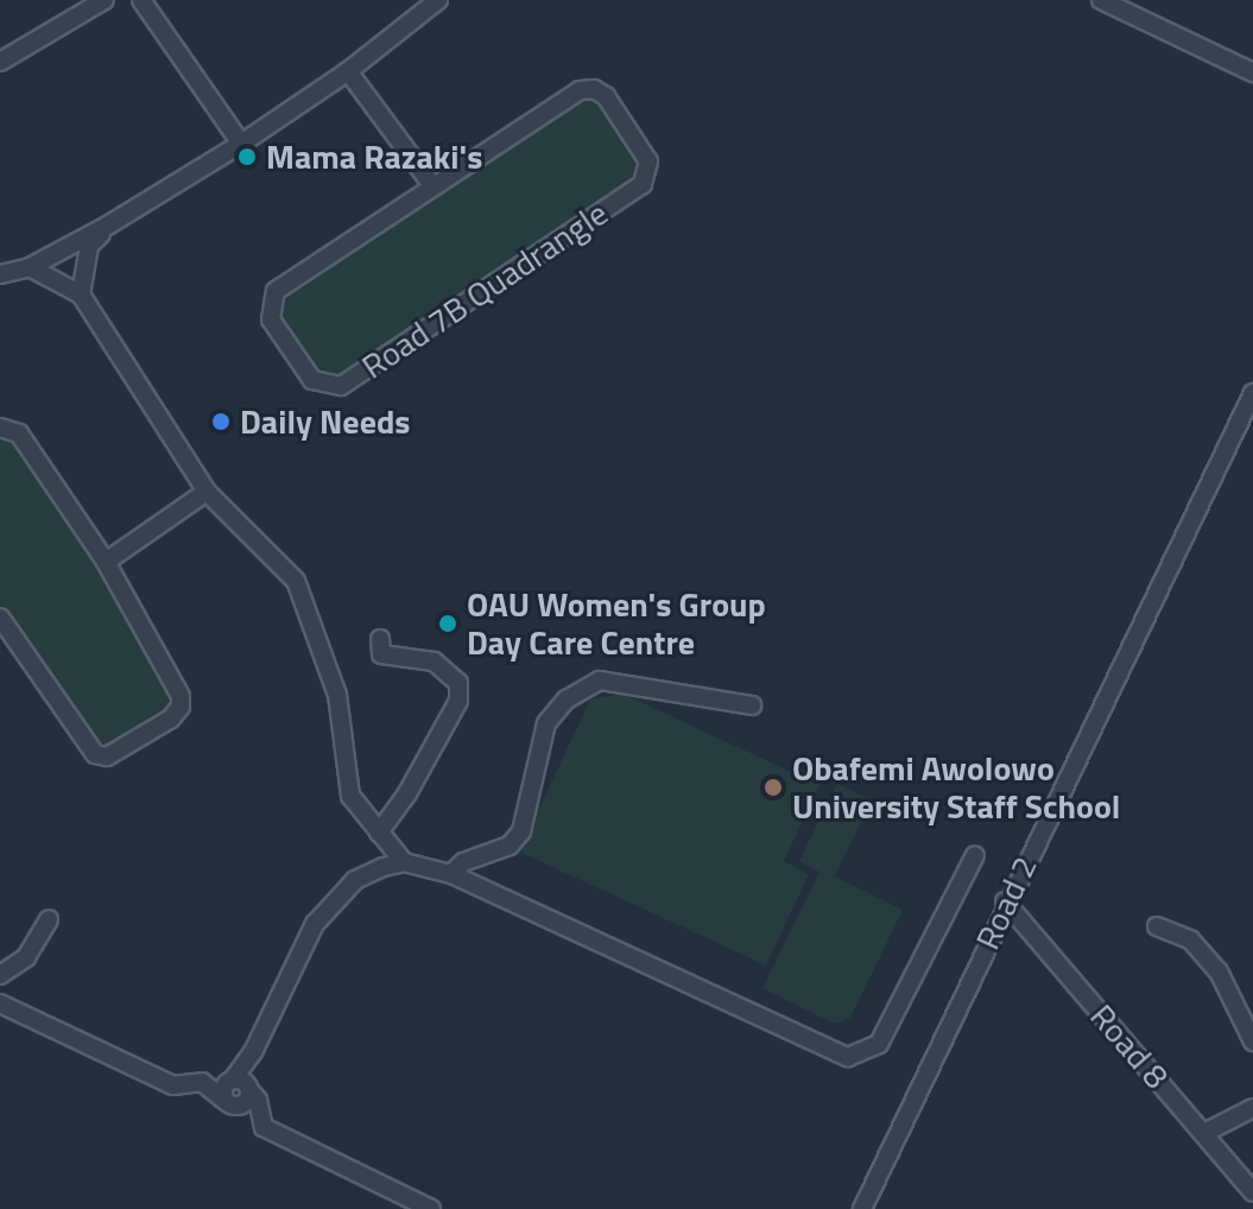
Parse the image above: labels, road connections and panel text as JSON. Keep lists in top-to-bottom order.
{
  "streets": {
    "street": ["Road 7B Quadrangle", "Road 2", "Road 8"]
  },
  "crossings": [
    ["Road 2", "Road 8"]
  ],
  "places": [
    "Mama Razaki's",
    "Daily Needs",
    "OAU Women's Group Day Care Centre",
    "Obafemi Awolowo University Staff School"
  ]
}
